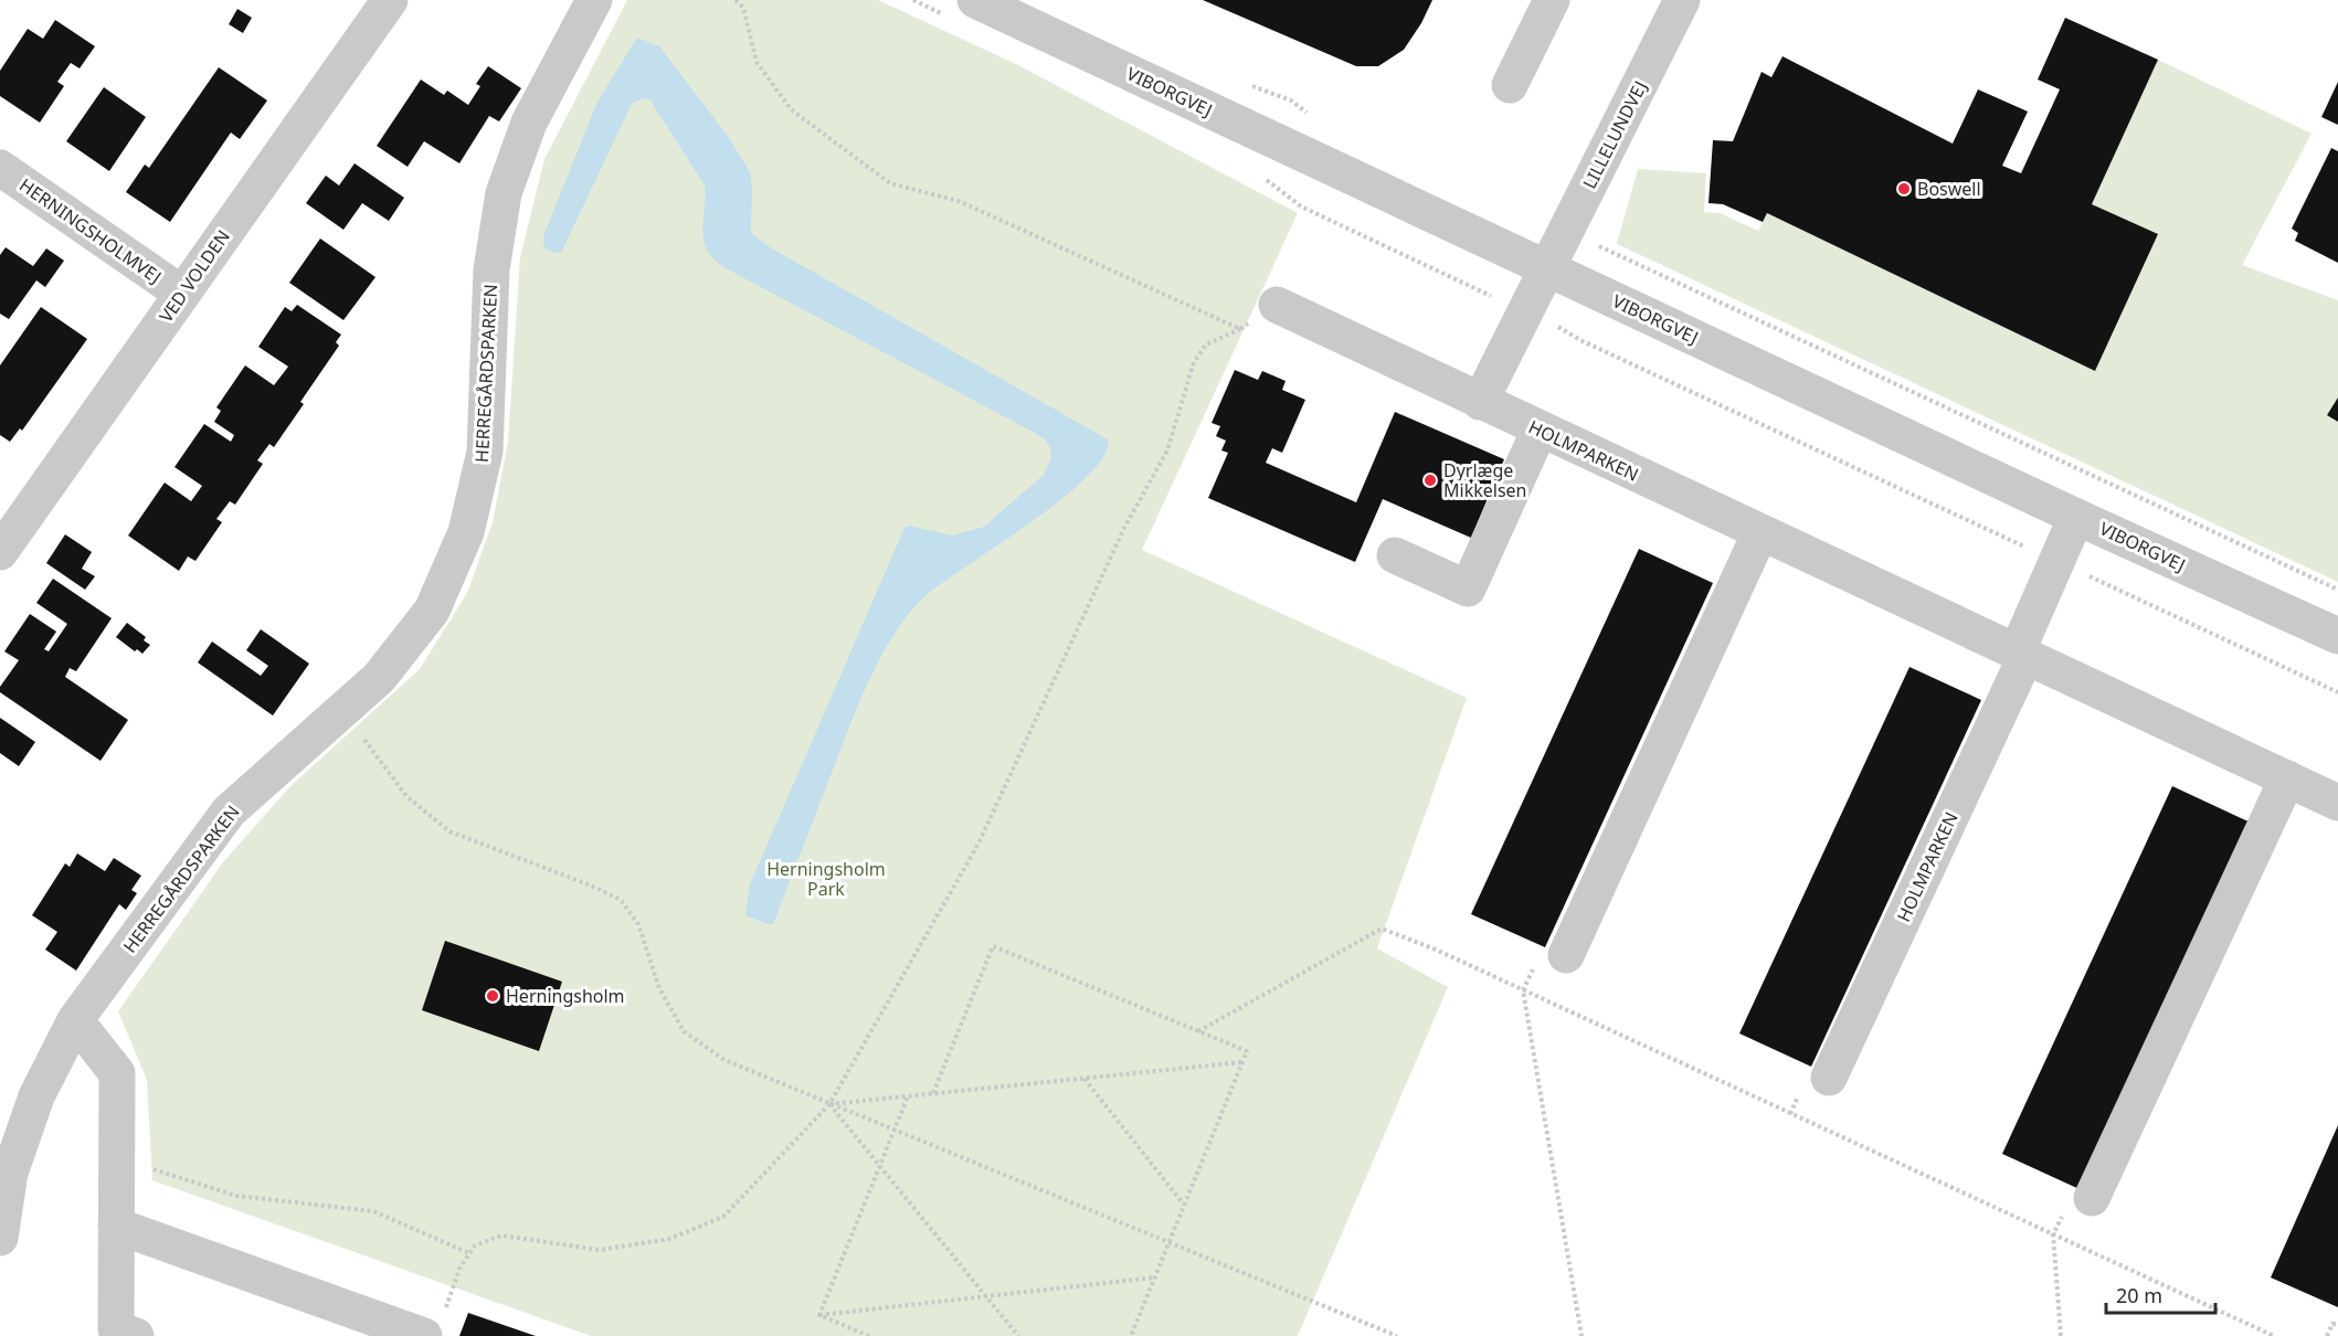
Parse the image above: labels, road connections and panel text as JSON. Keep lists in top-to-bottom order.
{
  "streets": {
    "street": [
      "VIBORGVEJ",
      "LILLELUNDVEJ",
      "HERNINGSHOLMVEJ",
      "VED VOLDEN",
      "HERREGÅRDSPARKEN",
      "HOLMPARKEN"
    ]
  },
  "crossings": [
    ["VIBORGVEJ", "LILLELUNDVEJ"],
    ["VIBORGVEJ", "HOLMPARKEN"],
    ["HERNINGSHOLMVEJ", "VED VOLDEN"]
  ],
  "parks": ["Herningsholm Park"],
  "places": ["Boswell", "Dyrlæge Mikkelsen", "Herningsholm"],
  "scale_bar": "20 m"
}
